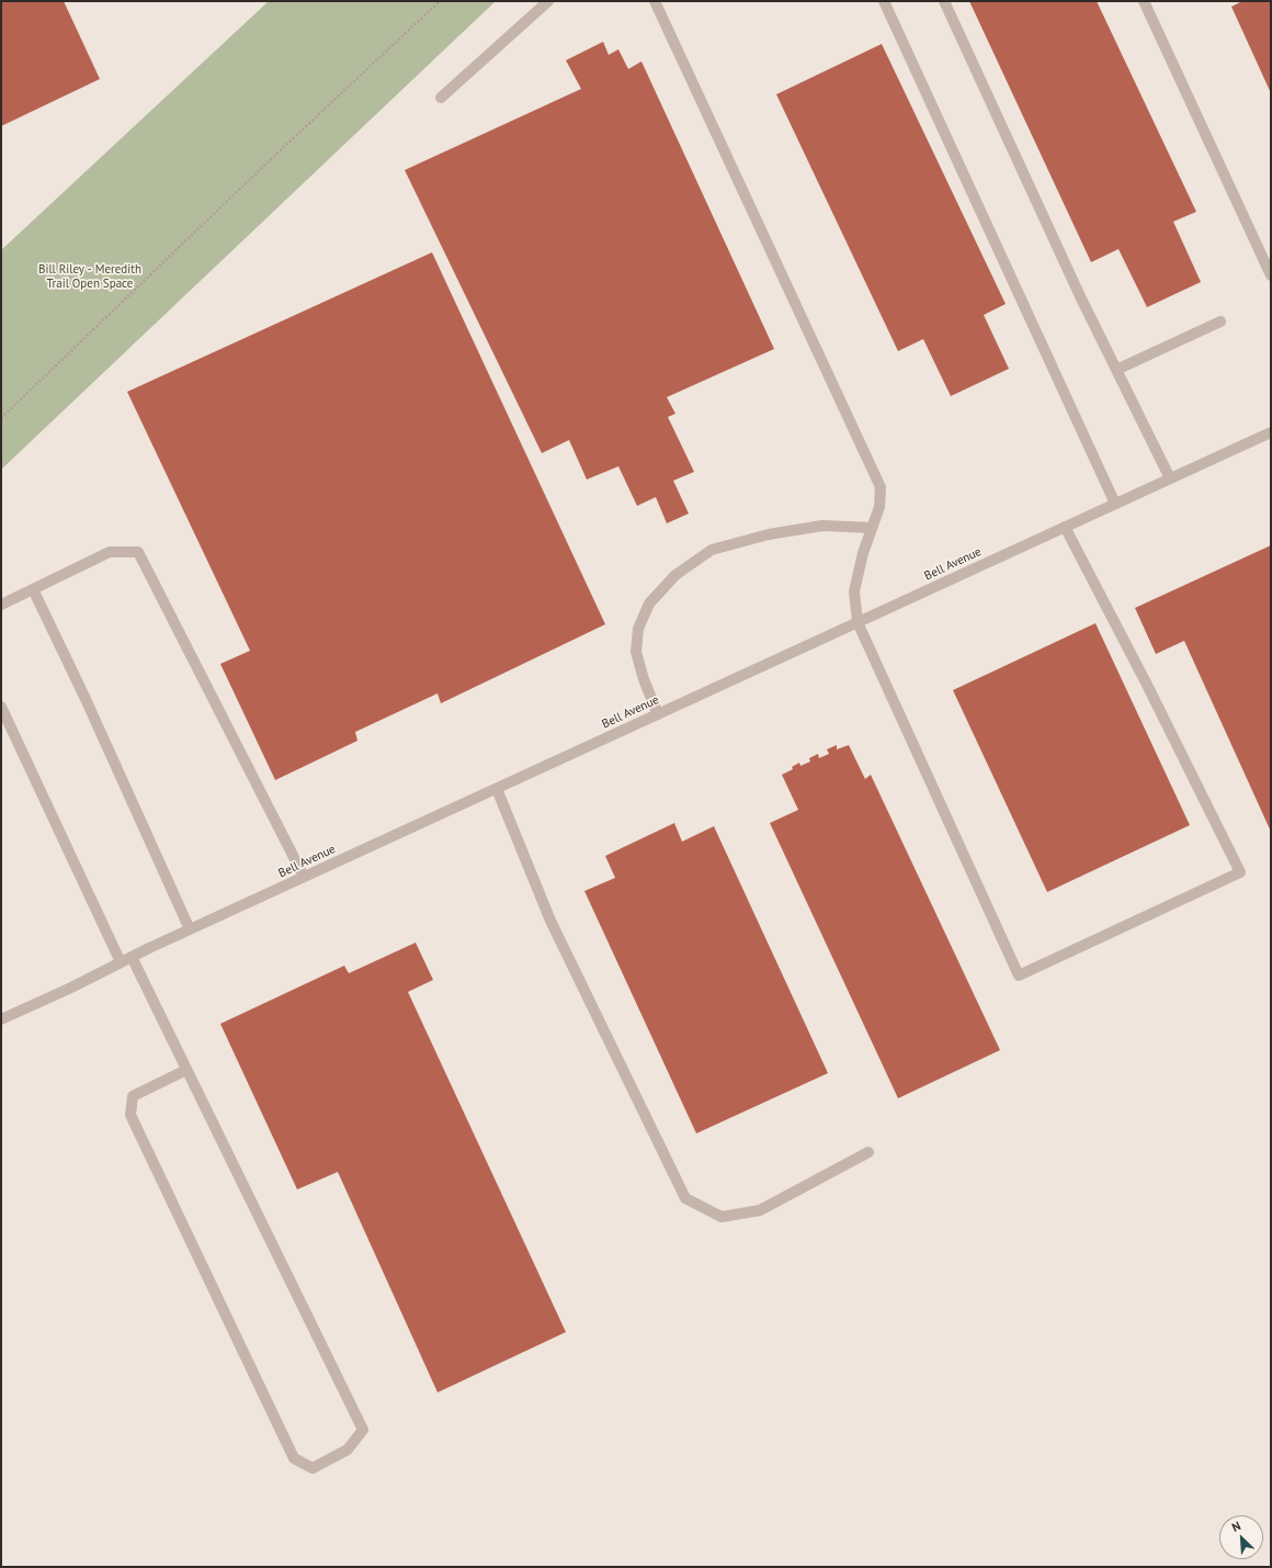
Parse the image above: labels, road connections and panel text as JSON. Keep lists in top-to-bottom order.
{
  "streets": {
    "street": ["Bell Avenue"]
  },
  "parks": ["Bill Riley - Meredith Trail Open Space"],
  "north": "top left"
}
